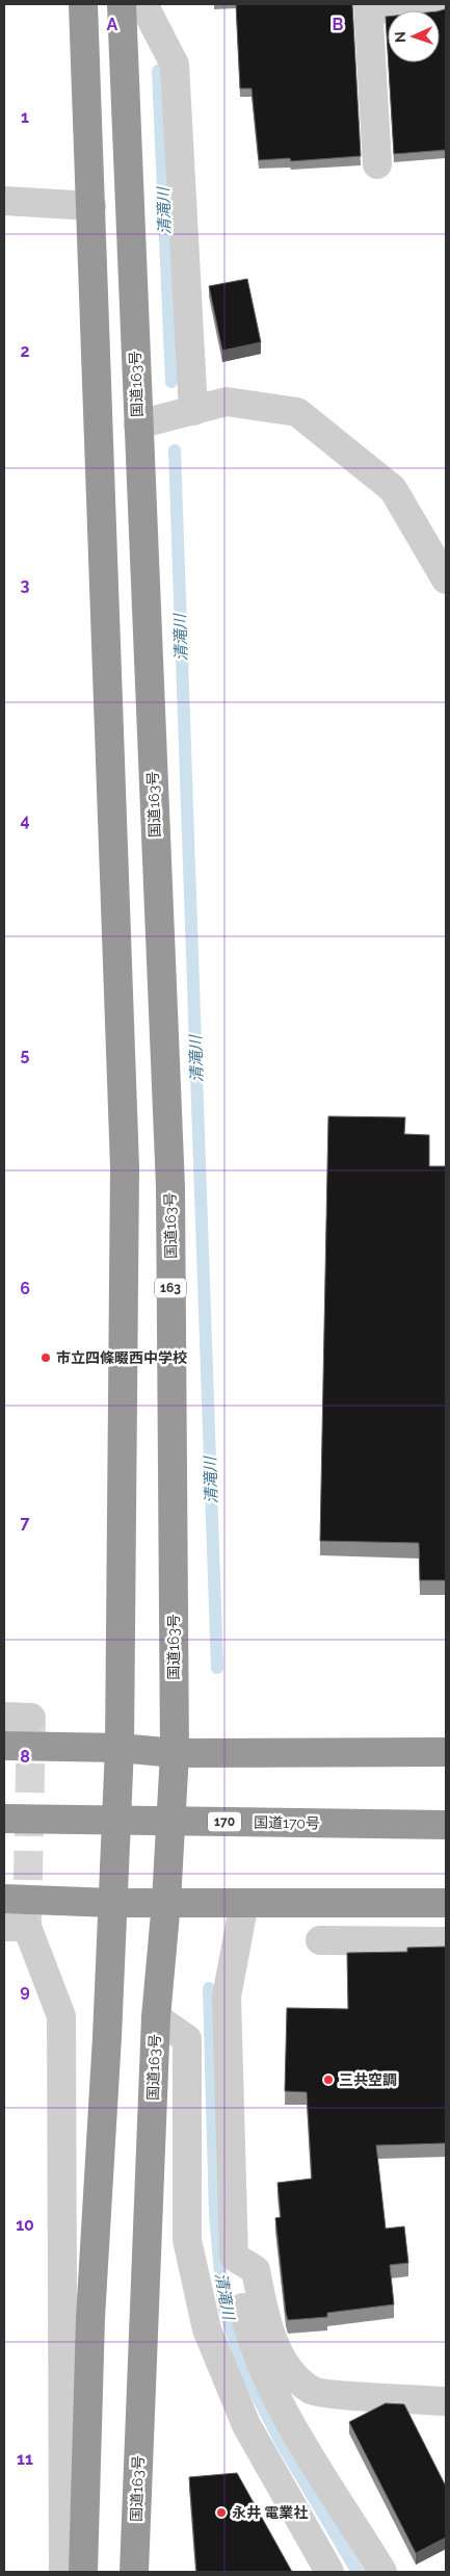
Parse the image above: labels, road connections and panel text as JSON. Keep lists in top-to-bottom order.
{
  "streets": {
    "highway": [
      "国道163号",
      "163",
      "170",
      "国道170号"
    ]
  },
  "water": ["清滝川"],
  "places": ["市立四條畷西中学校", "三共空調", "永井 電業社"],
  "north": "left",
  "grid": {
    "columns": ["A", "B"],
    "rows": [
      "1",
      "2",
      "3",
      "4",
      "5",
      "6",
      "7",
      "8",
      "9",
      "10",
      "11"
    ]
  }
}
